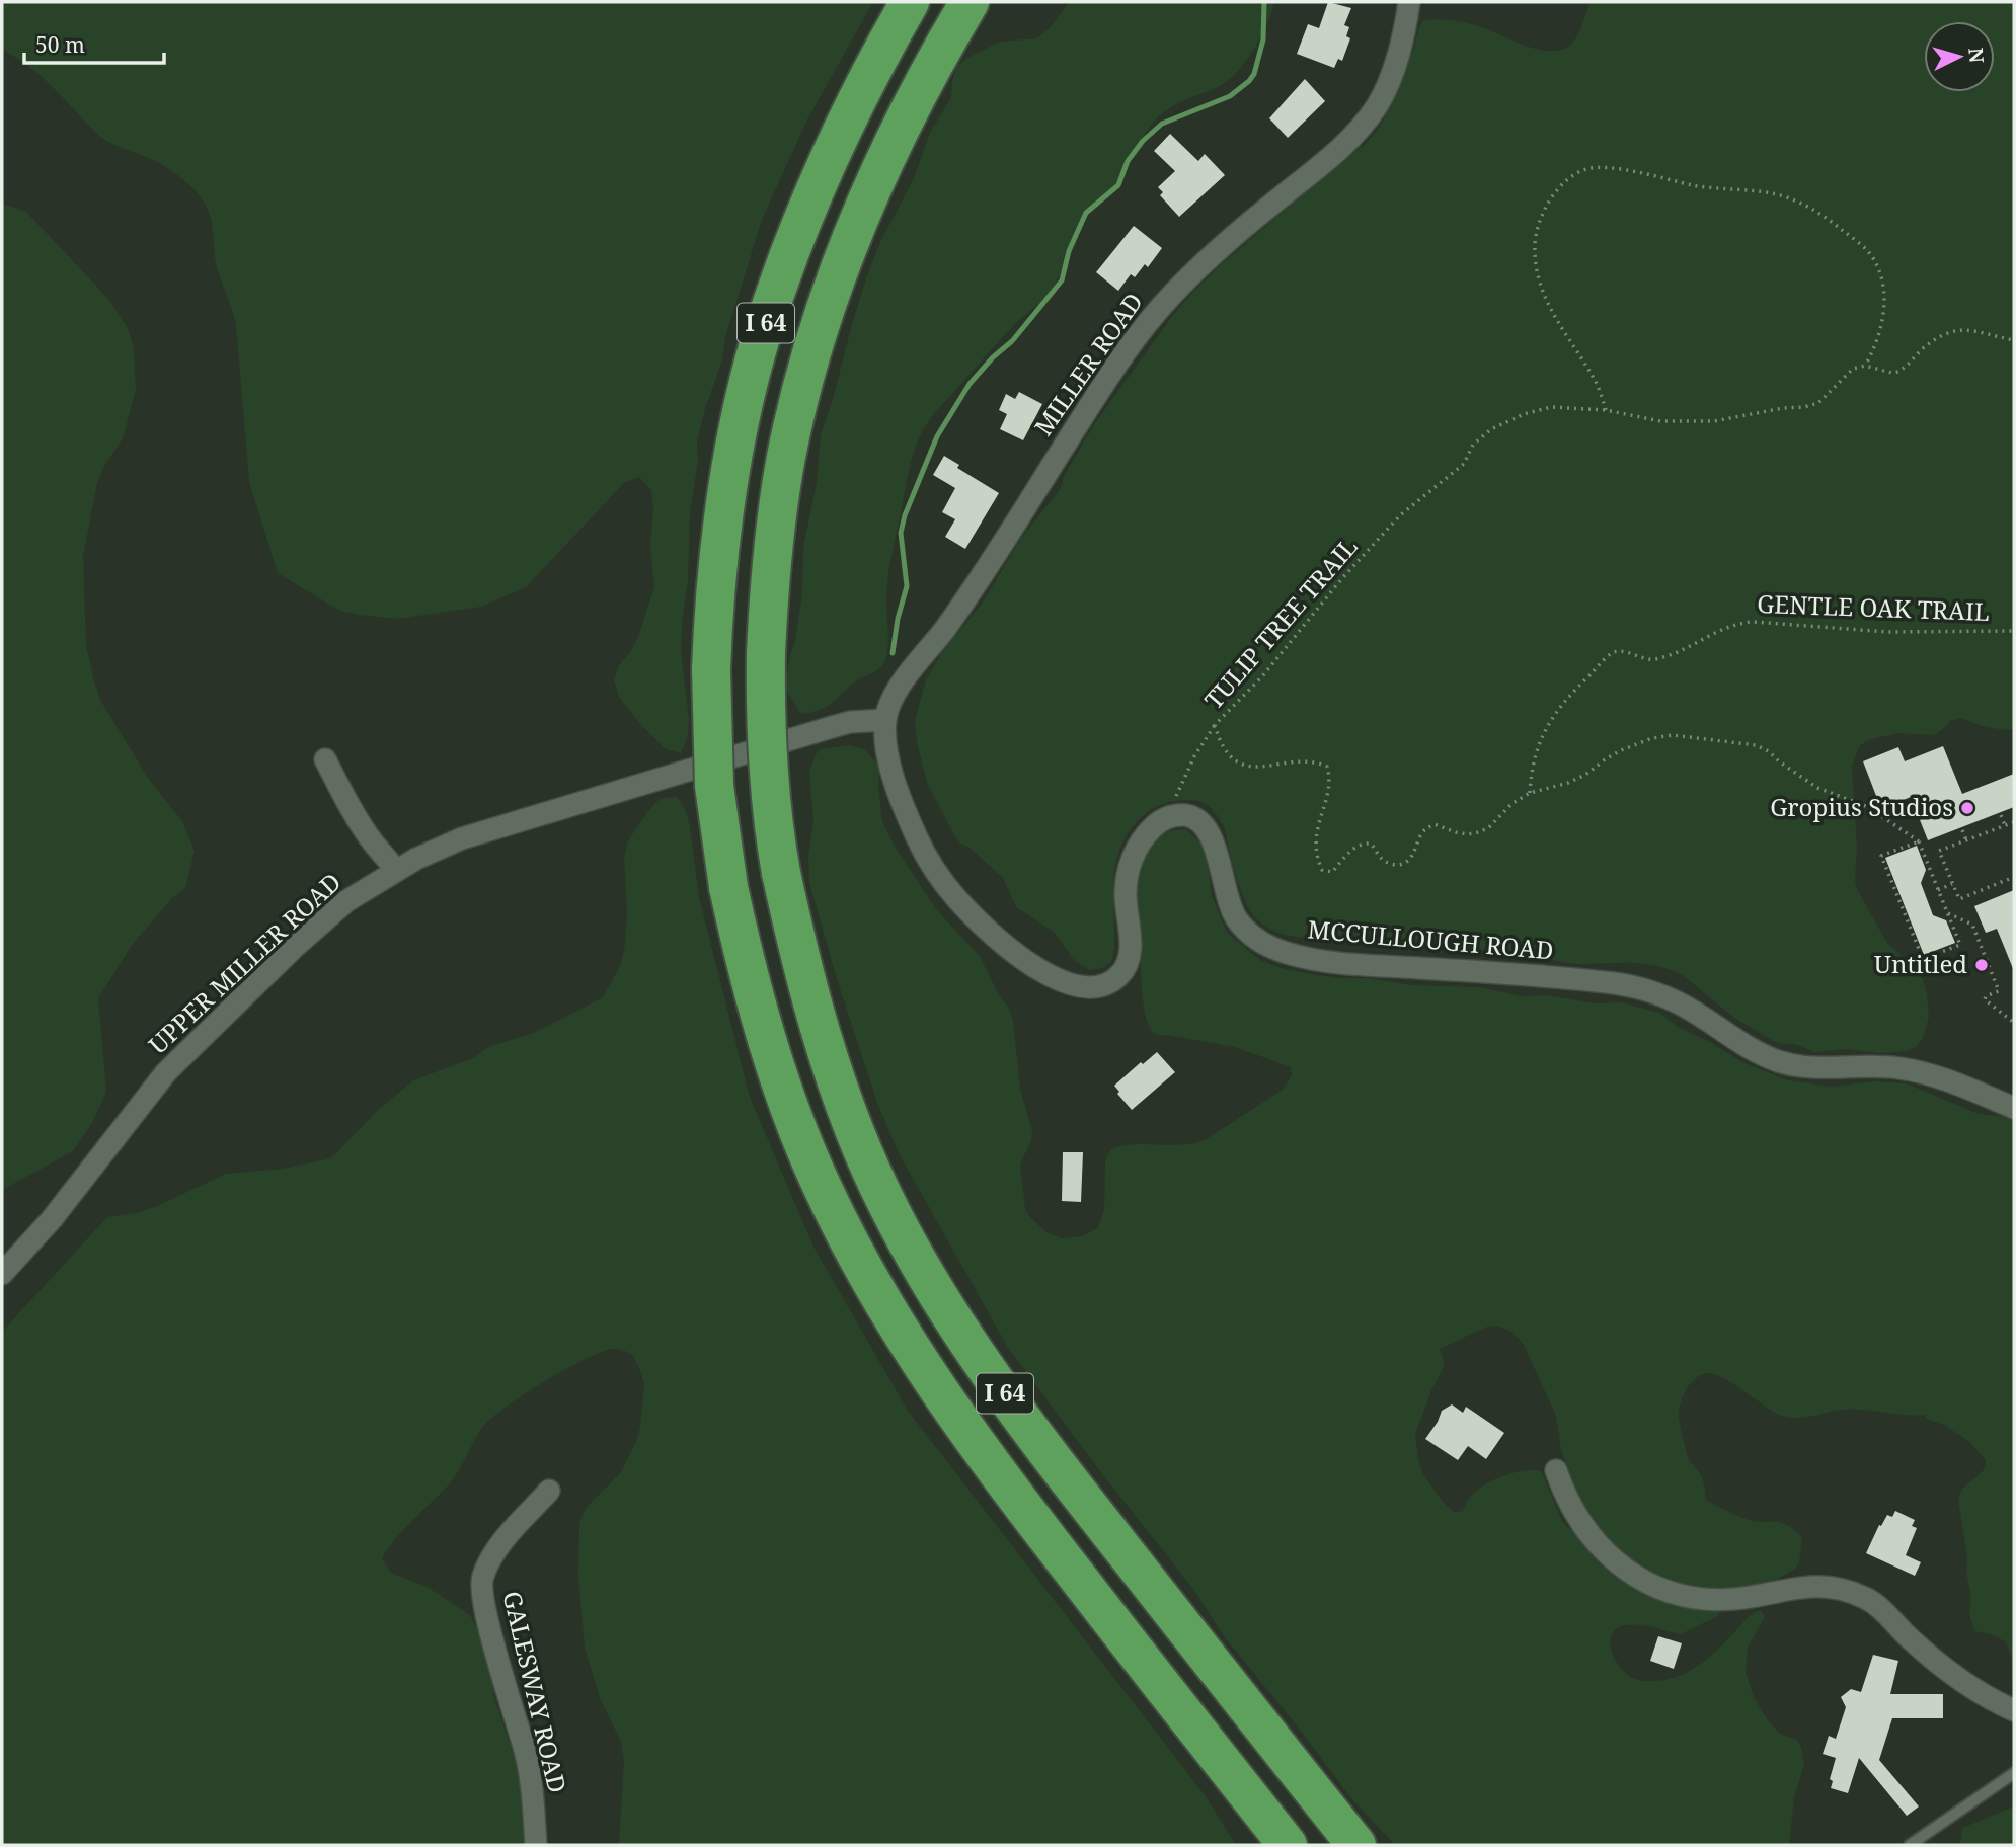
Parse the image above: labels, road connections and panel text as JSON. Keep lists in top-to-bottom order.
{
  "streets": {
    "highway": ["I 64"],
    "street": [
      "MILLER ROAD",
      "MCCULLOUGH ROAD",
      "UPPER MILLER ROAD",
      "GALESWAY ROAD"
    ],
    "path": ["GENTLE OAK TRAIL", "TULIP TREE TRAIL"]
  },
  "crossings": [
    ["MILLER ROAD", "MCCULLOUGH ROAD"],
    ["MILLER ROAD", "UPPER MILLER ROAD"],
    ["GENTLE OAK TRAIL", "TULIP TREE TRAIL"],
    ["MCCULLOUGH ROAD", "UPPER MILLER ROAD"]
  ],
  "places": ["Gropius Studios", "Untitled"],
  "scale_bar": "50 m",
  "north": "right"
}
